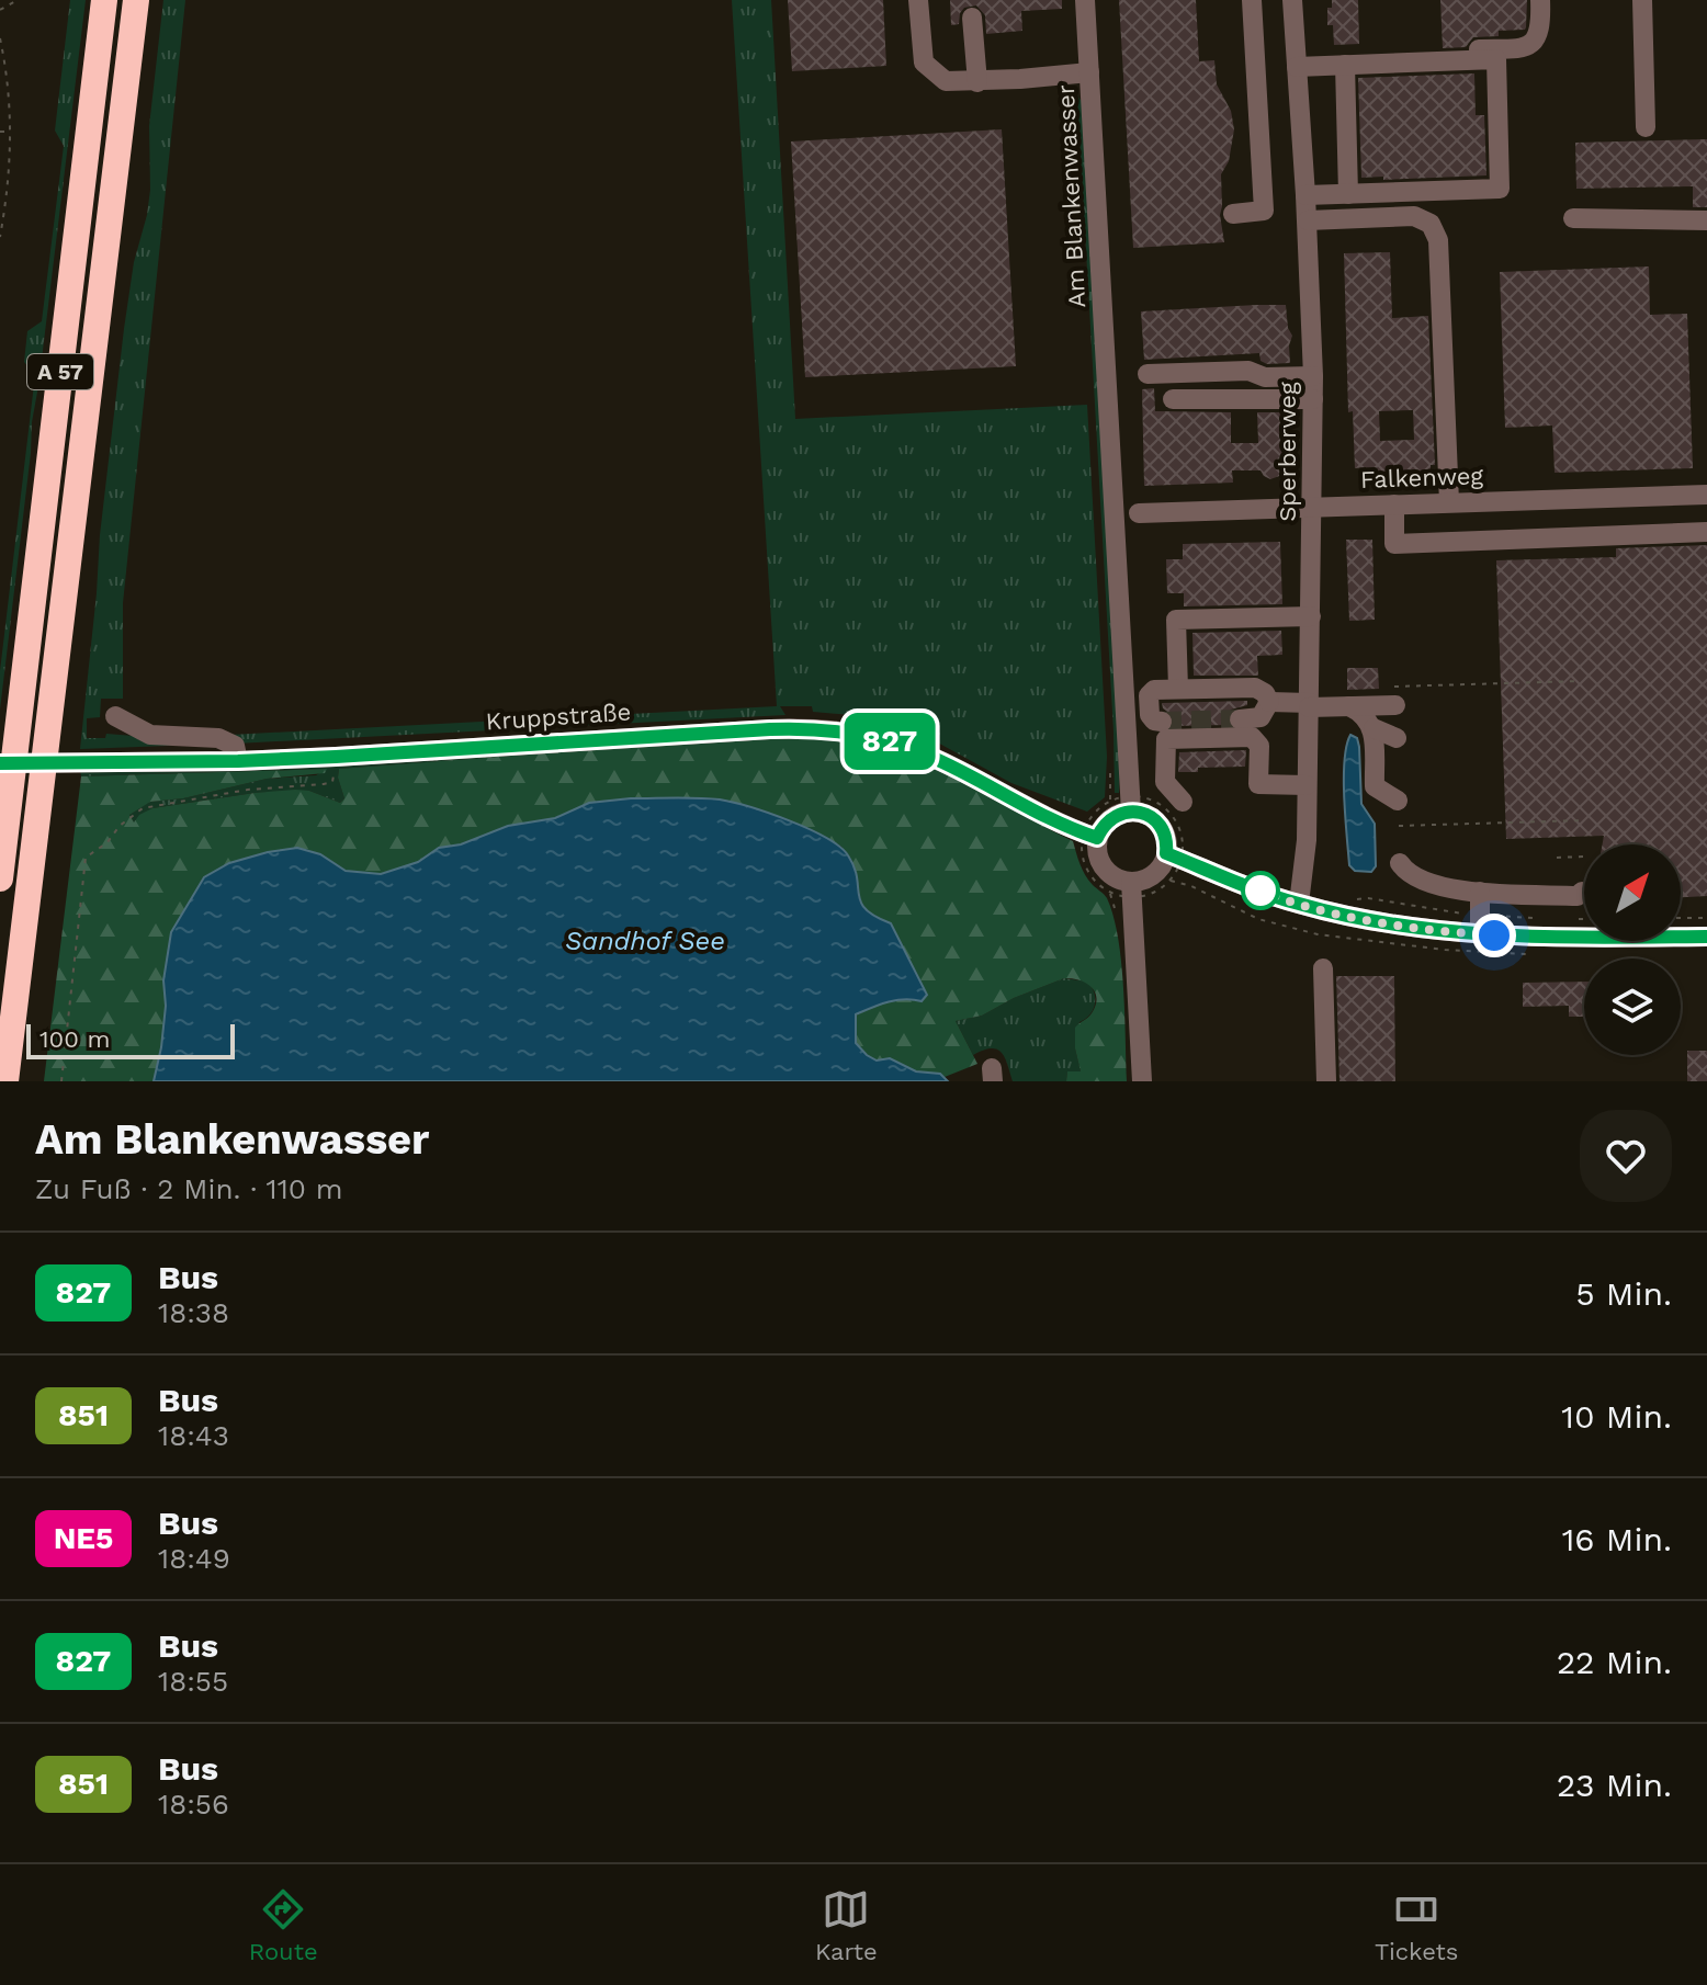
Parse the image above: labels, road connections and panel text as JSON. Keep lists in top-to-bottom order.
{
  "streets": {
    "highway": ["A 57"],
    "street": [
      "Am Blankenwasser",
      "Sperberweg",
      "Falkenweg",
      "Kruppstraße"
    ]
  },
  "crossings": [
    ["Am Blankenwasser", "Kruppstraße"],
    ["A 57", "Kruppstraße"],
    ["Sperberweg", "Falkenweg"]
  ],
  "water": ["Sandhof See"],
  "lines": ["bus line 827"],
  "scale_bar": "100 m",
  "north": "top right",
  "page": {
    "on_map": "827",
    "scale": "100 m",
    "heading": ["Am Blankenwasser", "Zu Fuß · 2 Min. · 110 m"],
    "list": [
      {
        "mark": "827",
        "name": "Bus",
        "note": "18:38",
        "value": "5 Min."
      },
      {
        "mark": "851",
        "name": "Bus",
        "note": "18:43",
        "value": "10 Min."
      },
      {
        "mark": "NE5",
        "name": "Bus",
        "note": "18:49",
        "value": "16 Min."
      },
      {
        "mark": "827",
        "name": "Bus",
        "note": "18:55",
        "value": "22 Min."
      },
      {
        "mark": "851",
        "name": "Bus",
        "note": "18:56",
        "value": "23 Min."
      }
    ],
    "tabs": ["Route", "Karte", "Tickets"]
  }
}
